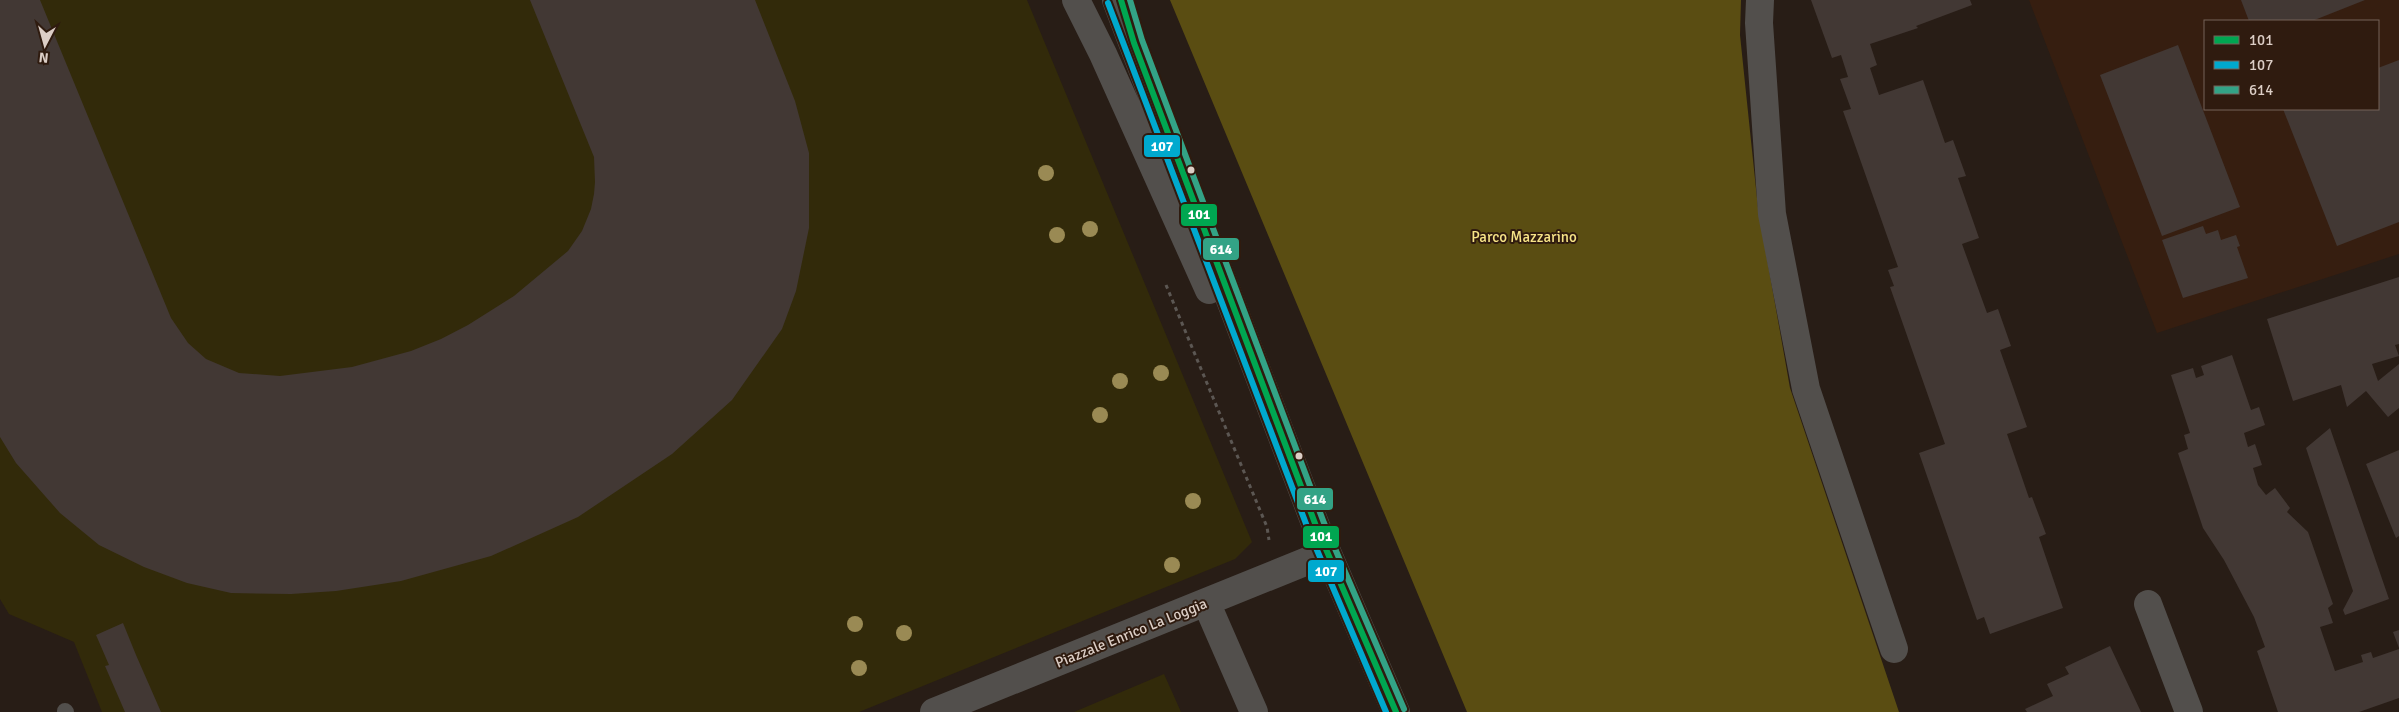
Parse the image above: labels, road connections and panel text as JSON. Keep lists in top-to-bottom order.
{
  "streets": {
    "street": ["Piazzale Enrico La Loggia"]
  },
  "parks": ["Parco Mazzarino"],
  "lines": ["transit line 101", "transit line 614", "transit line 107"],
  "legend": ["101", "107", "614"],
  "north": "bottom"
}
